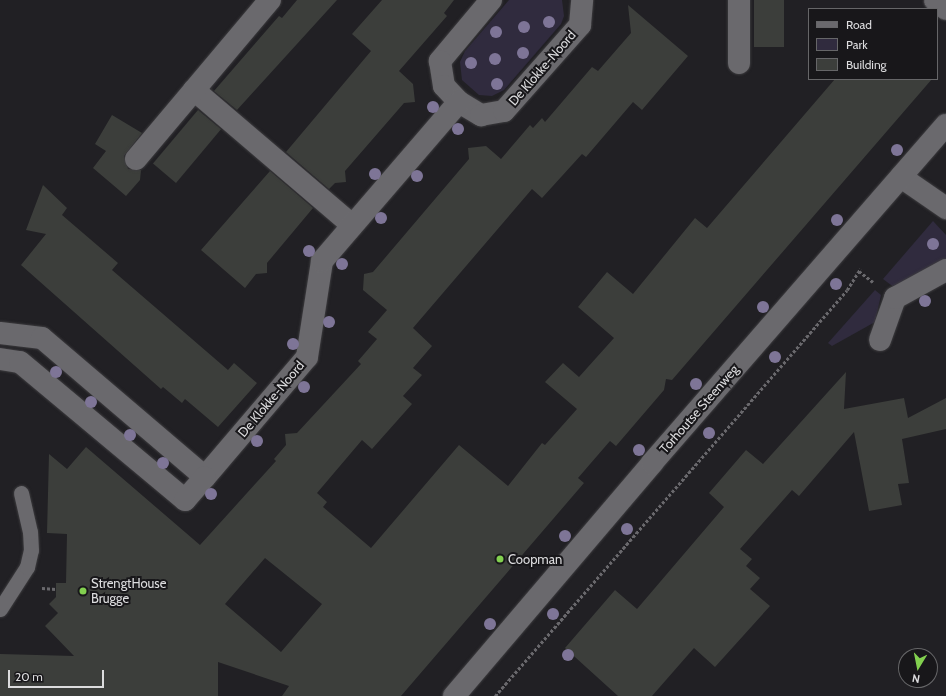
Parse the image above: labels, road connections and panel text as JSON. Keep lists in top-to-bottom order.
{
  "streets": {
    "street": ["De Klokke-Noord", "Torhoutse Steenweg"]
  },
  "places": ["Coopman", "StrengtHouse Brugge"],
  "legend": ["Road", "Park", "Building"],
  "scale_bar": "20 m",
  "north": "bottom"
}
